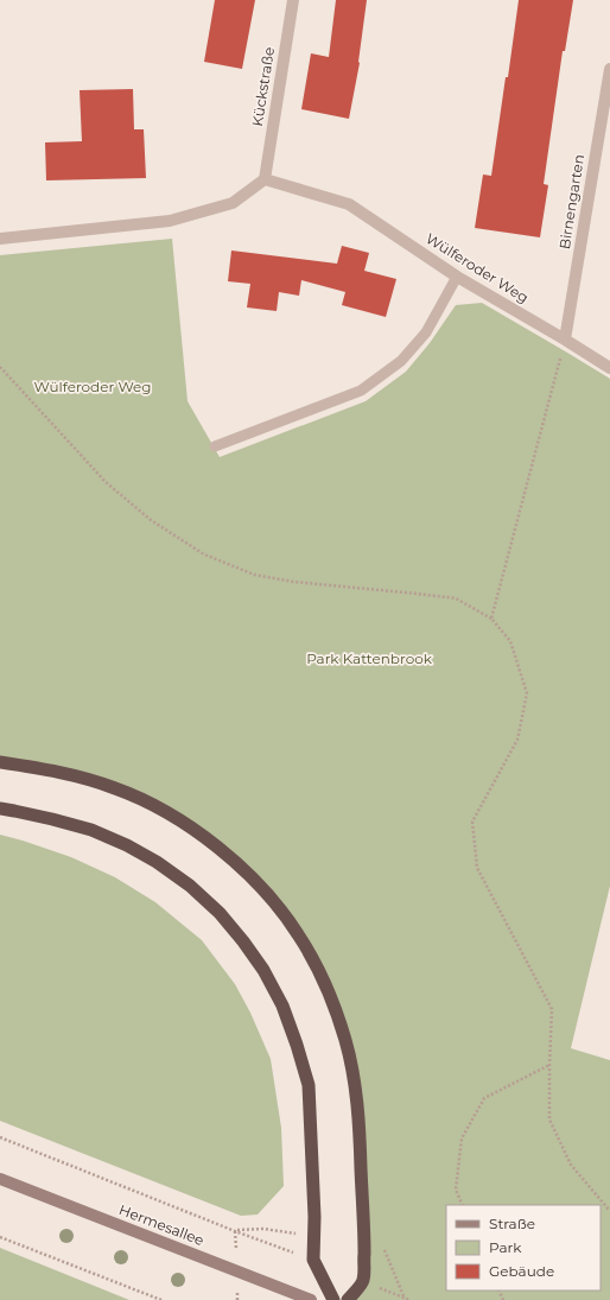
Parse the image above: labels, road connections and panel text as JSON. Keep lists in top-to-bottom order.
{
  "streets": {
    "main road": ["Hermesallee"],
    "street": ["Kückstraße", "Birnengarten", "Wülferoder Weg"]
  },
  "crossings": [
    ["Kückstraße", "Wülferoder Weg"],
    ["Birnengarten", "Wülferoder Weg"]
  ],
  "parks": ["Wülferoder Weg", "Park Kattenbrook"],
  "legend": ["Straße", "Park", "Gebäude"]
}
